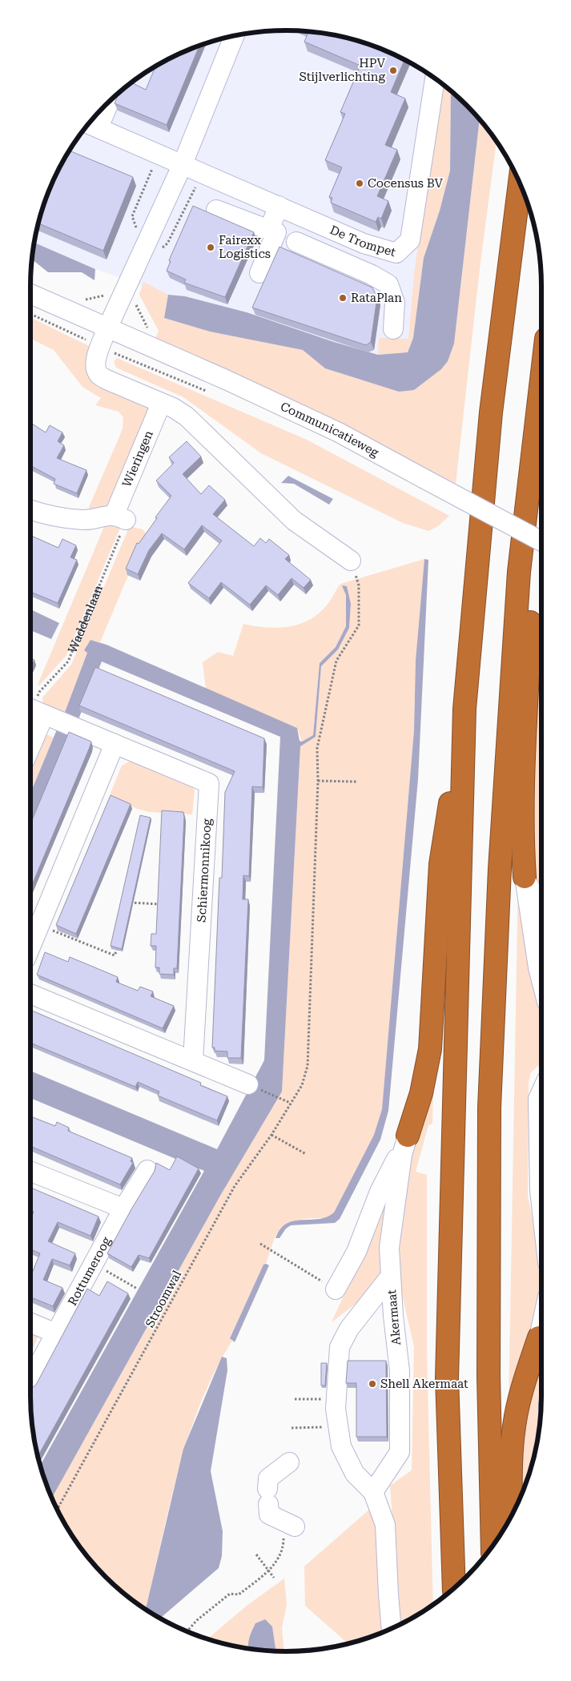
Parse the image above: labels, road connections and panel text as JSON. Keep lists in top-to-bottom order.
{
  "streets": {
    "street": [
      "De Trompet",
      "Communicatieweg",
      "Wieringen",
      "Schiermonnikoog",
      "Rottumeroog",
      "Akermaat"
    ],
    "path": ["Waddenlaan", "Stroomwal"]
  },
  "crossings": [
    ["Wieringen", "Waddenlaan"],
    ["Waddenlaan", "Schiermonnikoog"]
  ],
  "places": [
    "HPV Stijlverlichting",
    "Cocensus BV",
    "Fairexx Logistics",
    "RataPlan",
    "Shell Akermaat"
  ]
}
